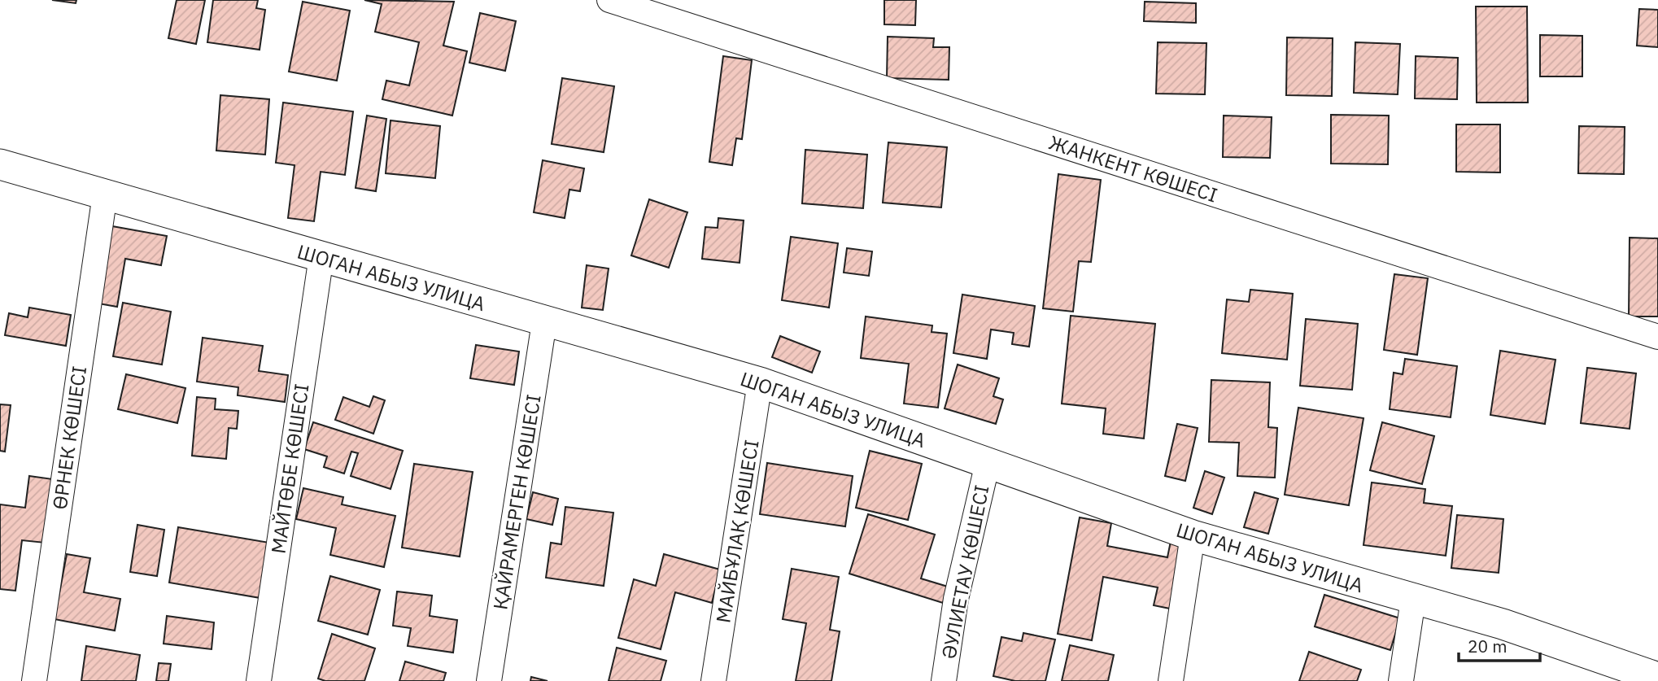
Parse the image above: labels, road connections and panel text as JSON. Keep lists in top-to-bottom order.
{
  "streets": {
    "street": [
      "ЖАНКЕНТ КӨШЕСІ",
      "ШОГАН АБЫЗ УЛИЦА",
      "ӨРНЕК КӨШЕСІ",
      "МАЙТӨБЕ КӨШЕСІ",
      "ҚАЙРАМЕРГЕН КӨШЕСІ",
      "МАЙБҰЛАҚ КӨШЕСІ",
      "ӘУЛИЕТАУ КӨШЕСІ"
    ]
  },
  "crossings": [
    ["ШОГАН АБЫЗ УЛИЦА", "ӨРНЕК КӨШЕСІ"],
    ["ШОГАН АБЫЗ УЛИЦА", "МАЙТӨБЕ КӨШЕСІ"],
    ["ШОГАН АБЫЗ УЛИЦА", "ҚАЙРАМЕРГЕН КӨШЕСІ"],
    ["ШОГАН АБЫЗ УЛИЦА", "МАЙБҰЛАҚ КӨШЕСІ"],
    ["ШОГАН АБЫЗ УЛИЦА", "ӘУЛИЕТАУ КӨШЕСІ"]
  ],
  "scale_bar": "20 m"
}
